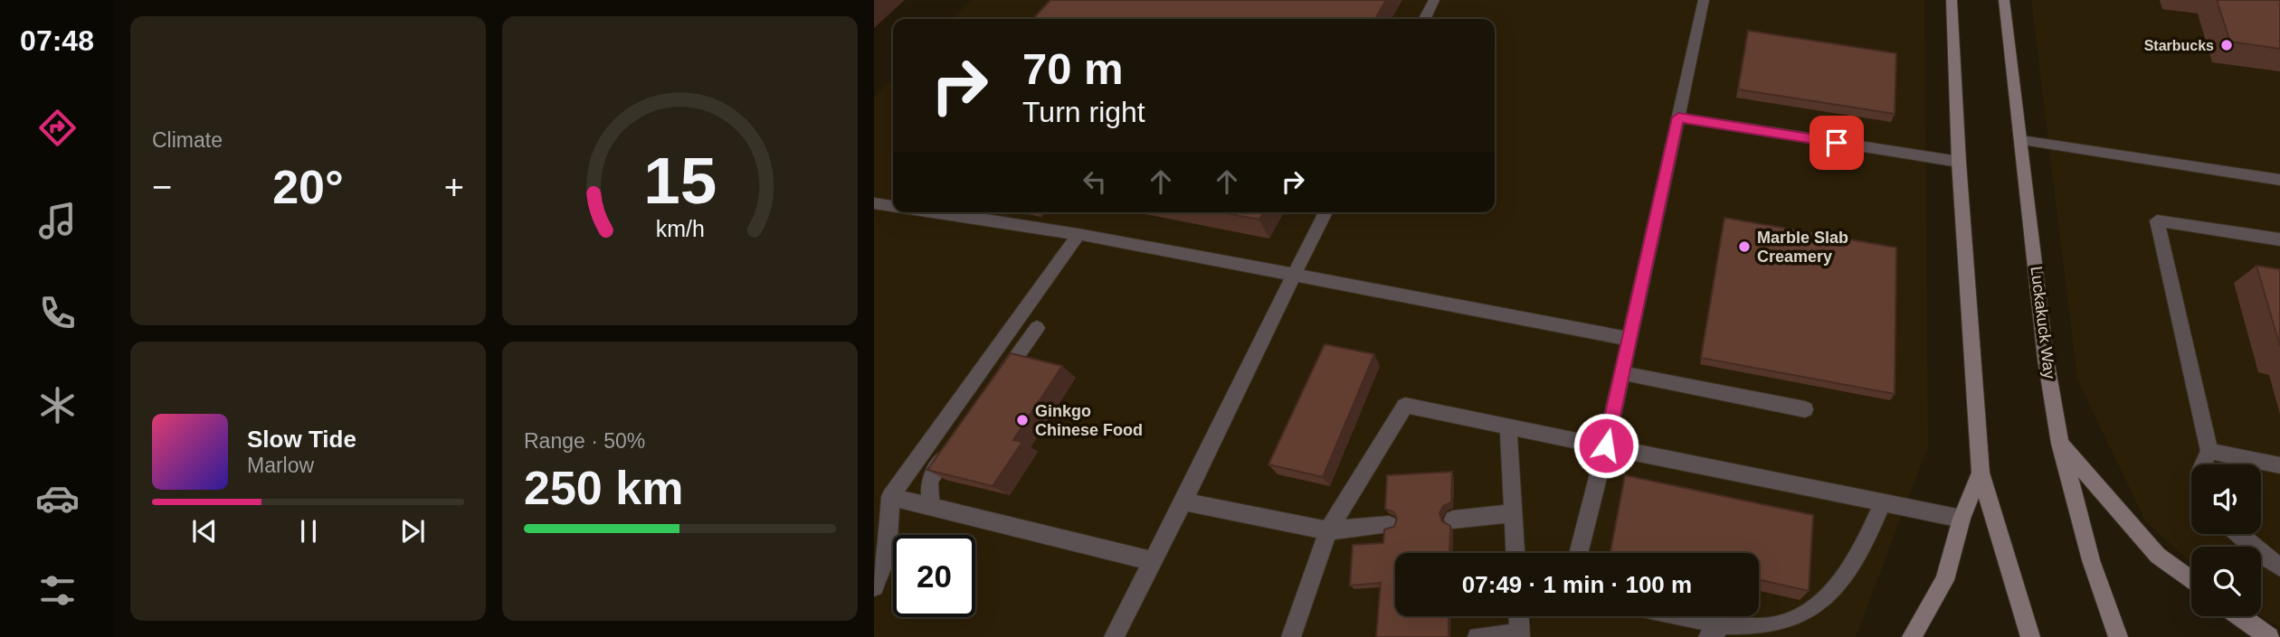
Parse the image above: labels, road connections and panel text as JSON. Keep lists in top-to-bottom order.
{
  "streets": {
    "street": ["Luckakuck Way"]
  },
  "places": ["Starbucks", "Marble Slab Creamery", "Ginkgo Chinese Food"],
  "page": {
    "tabs": "07:48",
    "tile": [
      "Climate",
      ["Range · 50%", "250 km"]
    ],
    "turn": ["70 m", "Turn right"],
    "heat": ["−", "20°", "+"],
    "song": ["Slow Tide", "Marlow"],
    "limit": "20",
    "trip": "07:49 · 1 min · 100 m",
    "gauge": ["15", "km/h"]
  }
}
